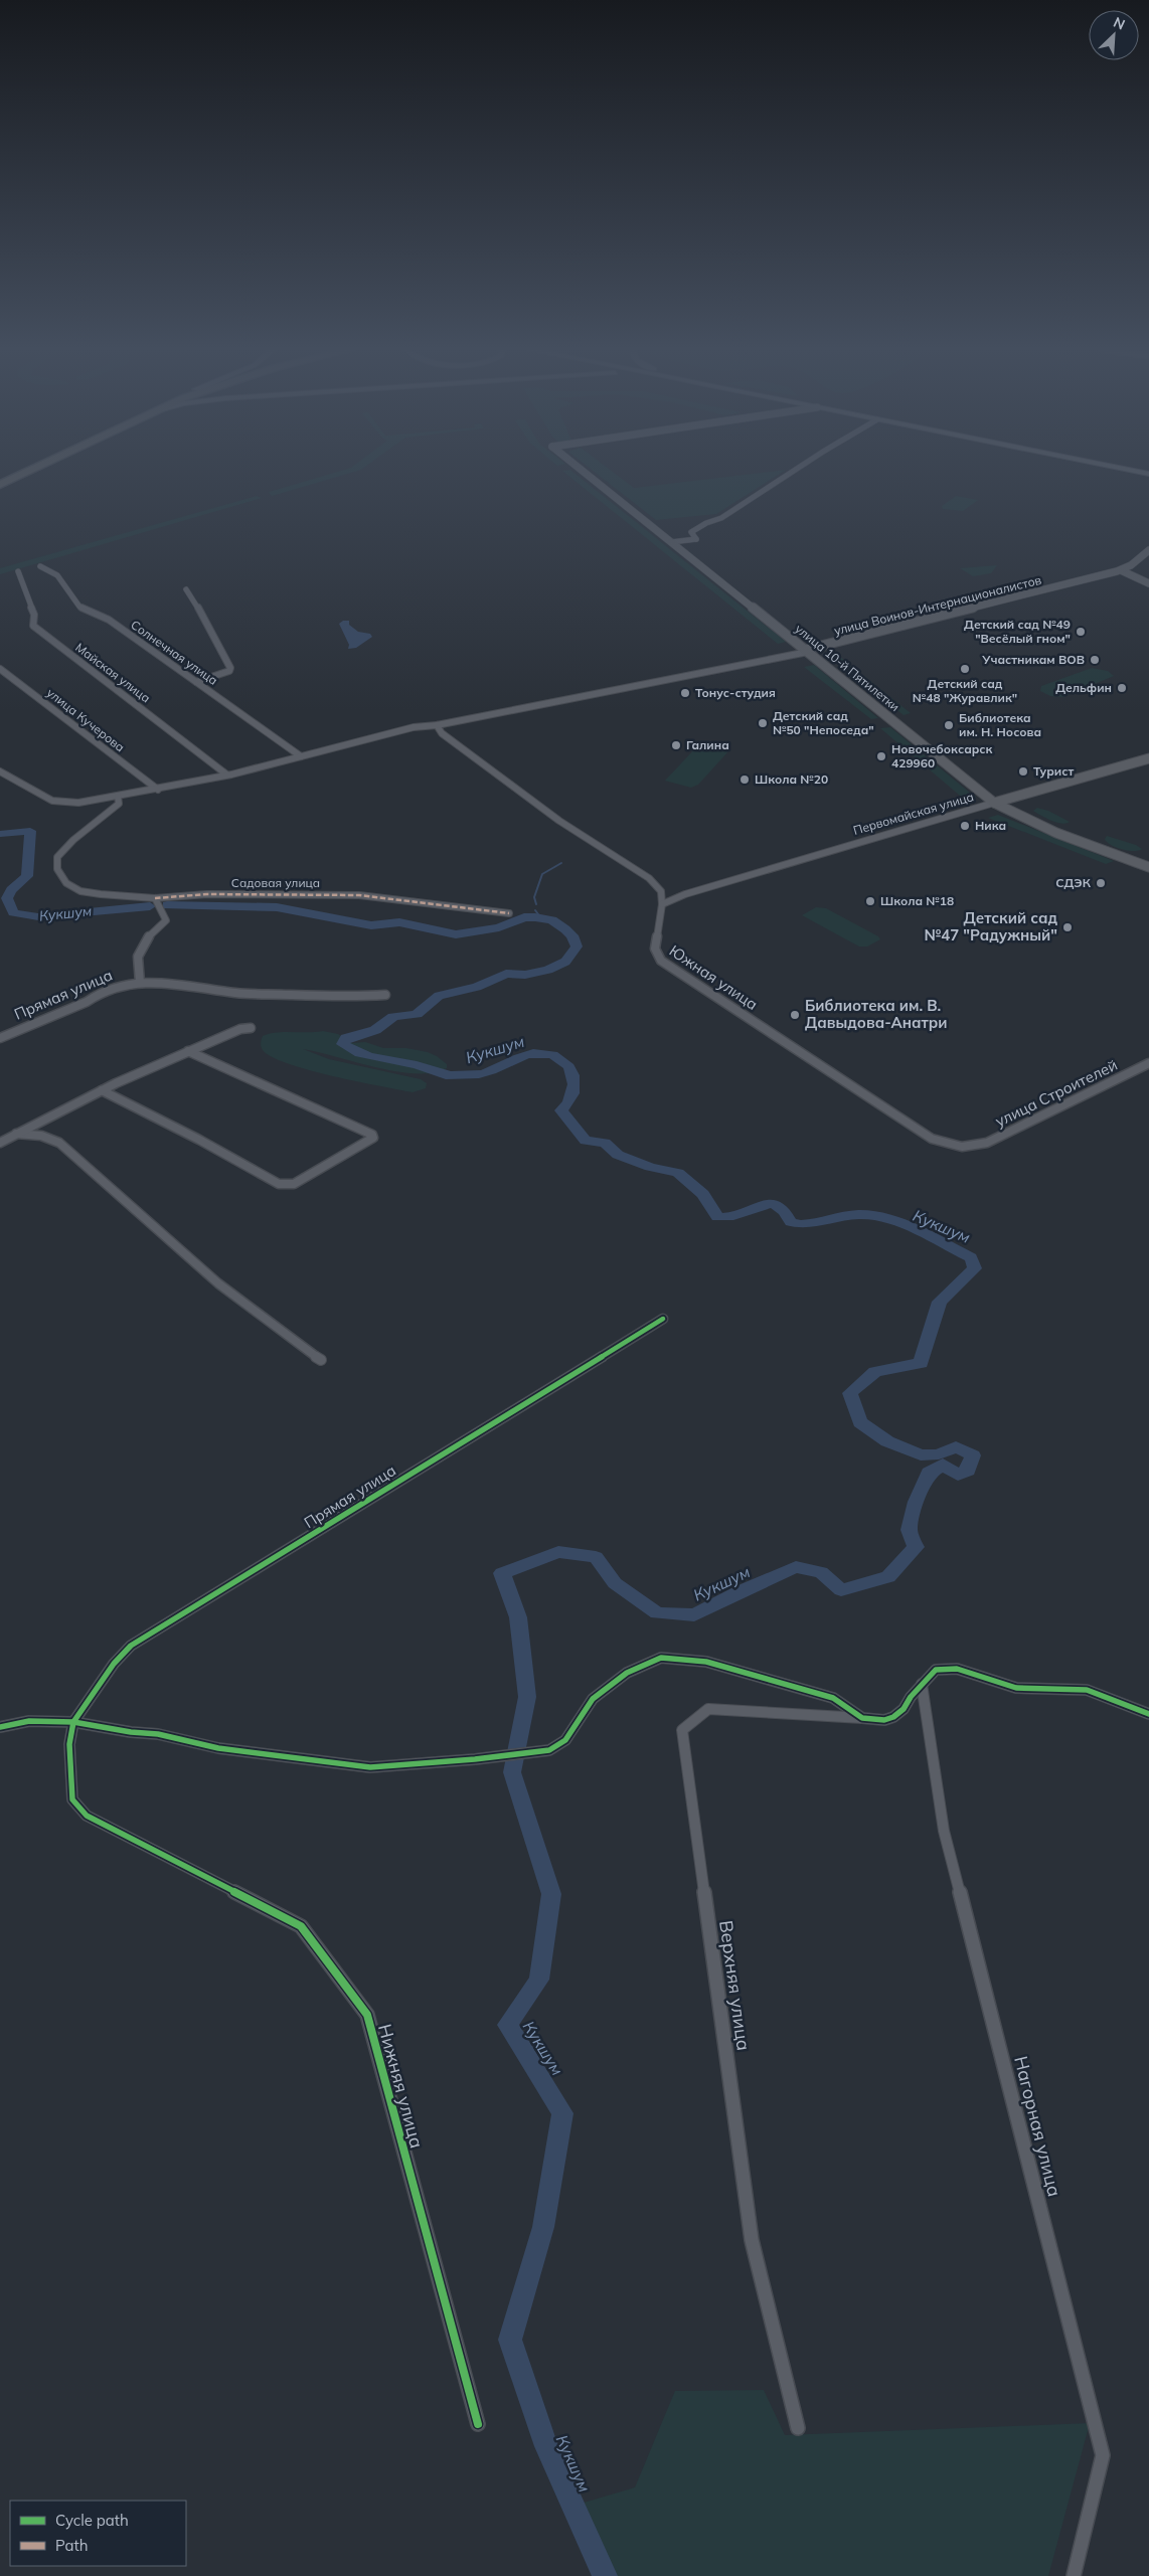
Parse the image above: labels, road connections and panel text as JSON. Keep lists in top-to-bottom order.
{
  "streets": {
    "street": [
      "улица Воинов-Интернационалистов",
      "Солнечная улица",
      "улица 10-й Пятилетки",
      "Майская улица",
      "улица Кучерова",
      "Первомайская улица",
      "Садовая улица",
      "Южная улица",
      "Прямая улица",
      "улица Строителей",
      "Верхняя улица",
      "Нижняя улица",
      "Нагорная улица"
    ]
  },
  "crossings": [
    ["улица Воинов-Интернационалистов", "Солнечная улица"],
    ["улица Воинов-Интернационалистов", "улица 10-й Пятилетки"],
    ["улица Воинов-Интернационалистов", "Майская улица"],
    ["улица 10-й Пятилетки", "Первомайская улица"],
    ["Первомайская улица", "Южная улица"],
    ["Южная улица", "улица Строителей"],
    ["Прямая улица", "Нижняя улица"]
  ],
  "water": ["Кукшум"],
  "places": [
    "Детский сад №49 \"Весёлый гном\"",
    "Участникам ВОВ",
    "Детский сад №48 \"Журавлик\"",
    "Дельфин",
    "Тонус-студия",
    "Детский сад №50 \"Непоседа\"",
    "Библиотека им. Н. Носова",
    "Галина",
    "Новочебоксарск 429960",
    "Турист",
    "Школа №20",
    "Ника",
    "СДЭК",
    "Школа №18",
    "Детский сад №47 \"Радужный\"",
    "Библиотека им. В. Давыдова-Анатри"
  ],
  "legend": ["Cycle path", "Path"],
  "north": "top right"
}
